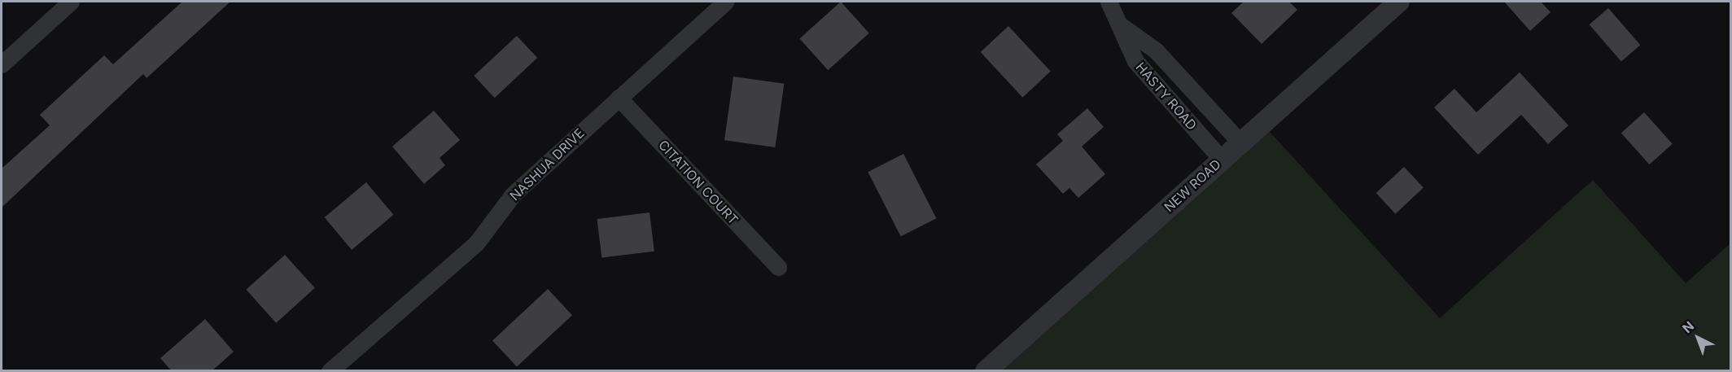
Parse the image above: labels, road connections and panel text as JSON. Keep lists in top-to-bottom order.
{
  "streets": {
    "street": [
      "HASTY ROAD",
      "NASHUA DRIVE",
      "CITATION COURT",
      "NEW ROAD"
    ]
  },
  "crossings": [
    ["HASTY ROAD", "NEW ROAD"],
    ["NASHUA DRIVE", "CITATION COURT"]
  ],
  "north": "top left"
}
